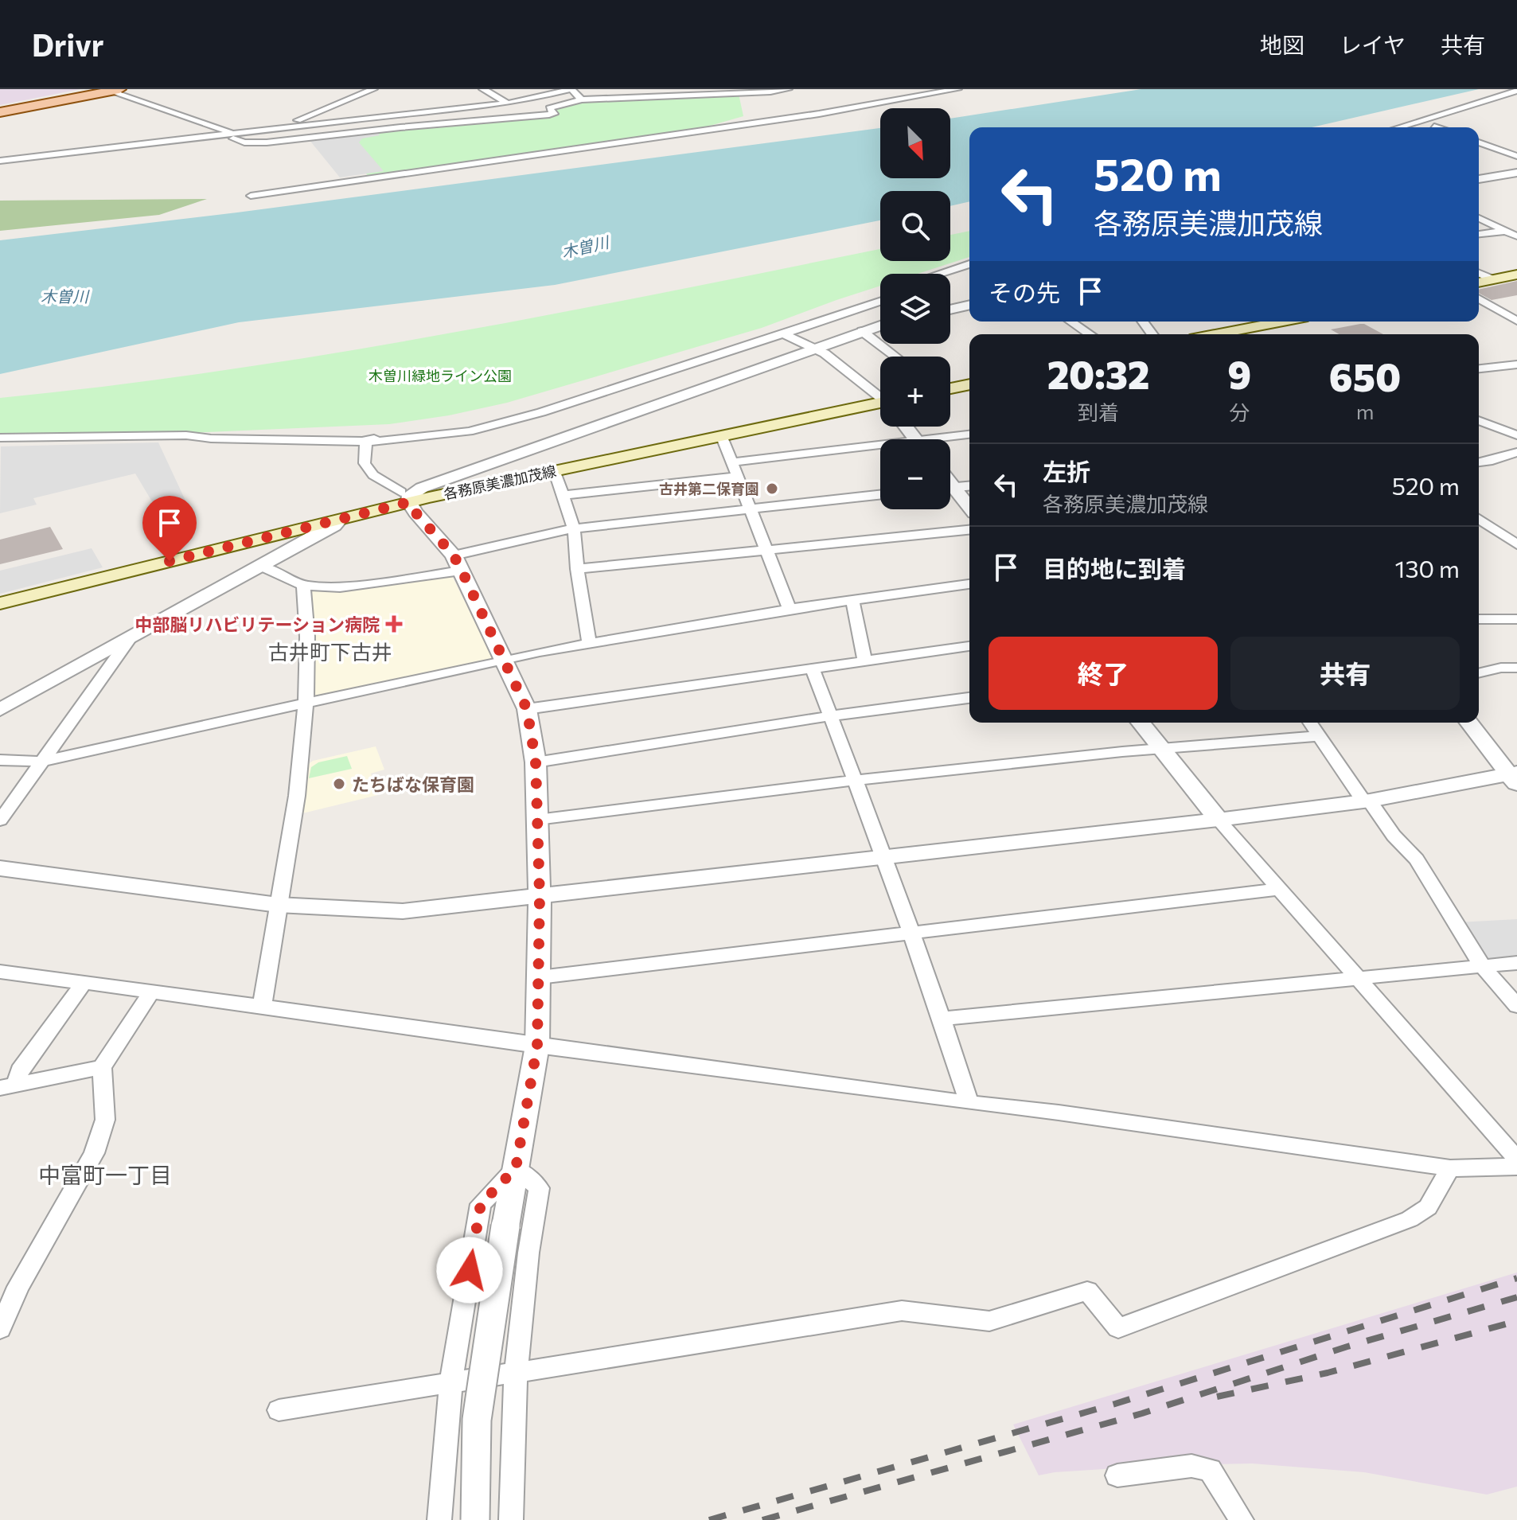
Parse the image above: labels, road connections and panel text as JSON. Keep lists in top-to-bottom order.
{
  "streets": {
    "main road": ["各務原美濃加茂線"]
  },
  "districts": ["古井町下古井", "中富町一丁目"],
  "water": ["木曽川"],
  "parks": ["木曽川緑地ライン公園"],
  "places": {
    "other": ["古井第二保育園", "たちばな保育園"],
    "health": ["中部脳リハビリテーション病院"]
  },
  "north": "bottom right",
  "page": {
    "header": "Drivr",
    "nav": ["地図", "レイヤ", "共有"],
    "map_buttons": ["+", "−"],
    "turn": ["520 m", "各務原美濃加茂線"],
    "then": "その先",
    "eta": [
      "20:32",
      "到着",
      "9",
      "分",
      "650",
      "m"
    ],
    "list": [
      {
        "name": "左折",
        "note": "各務原美濃加茂線",
        "value": "520 m"
      },
      {
        "name": "目的地に到着",
        "value": "130 m"
      }
    ],
    "buttons": ["終了", "共有"]
  }
}
